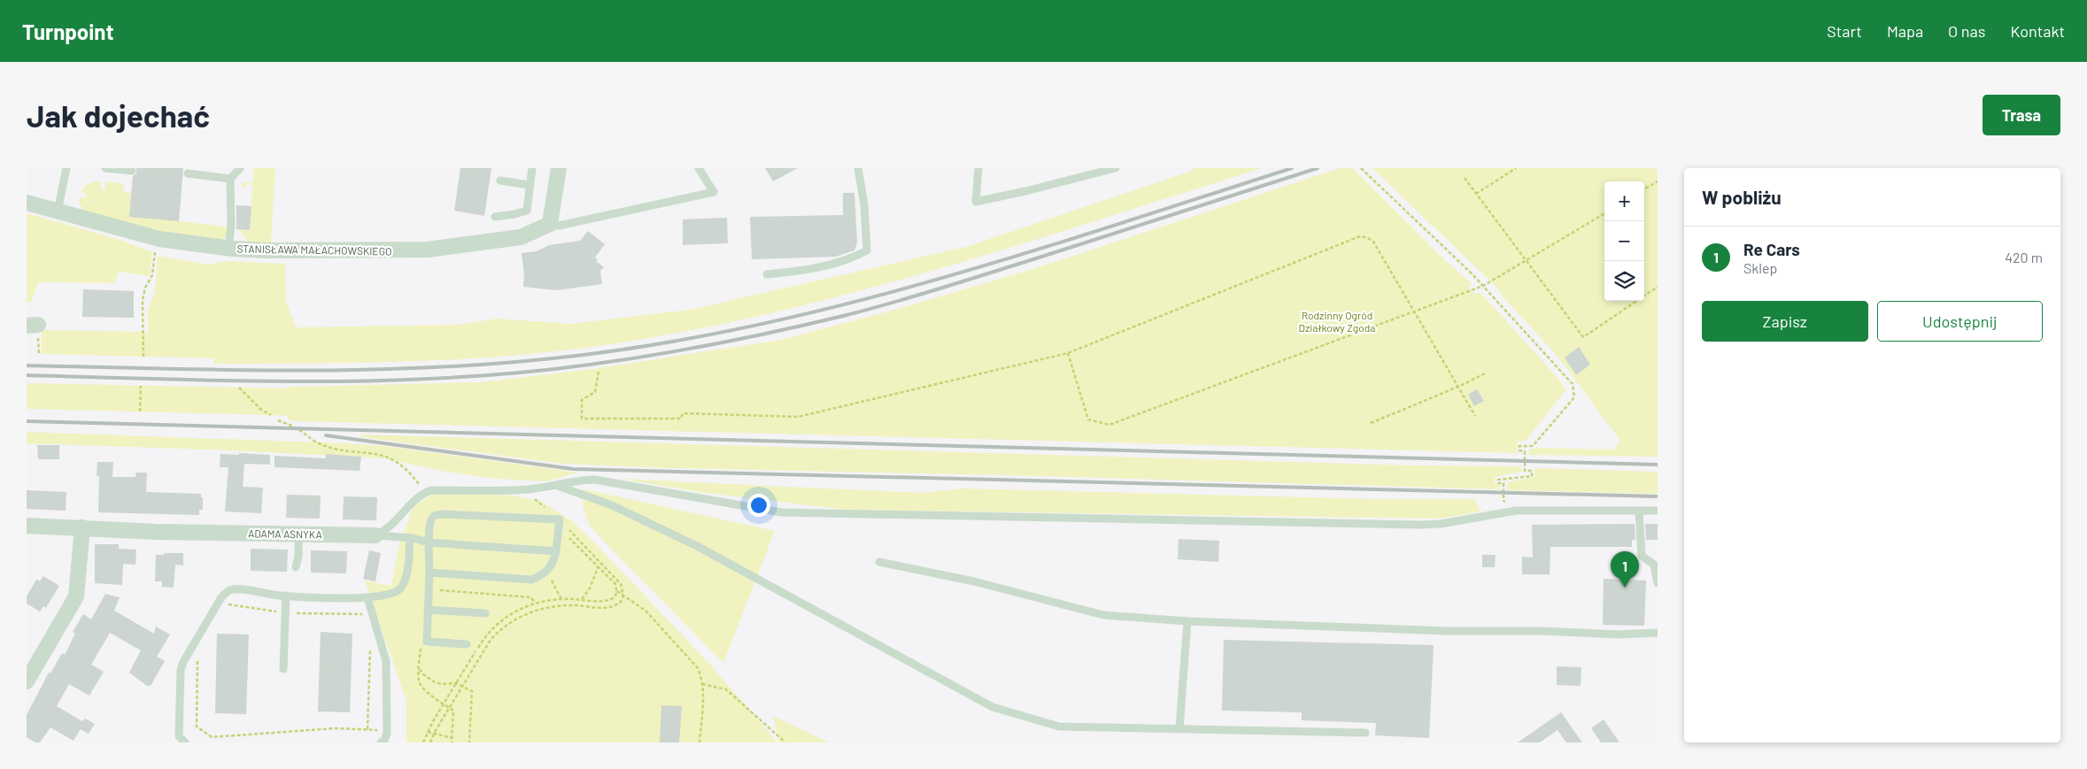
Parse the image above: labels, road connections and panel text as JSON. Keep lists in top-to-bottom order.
{
  "streets": {
    "street": ["STANISŁAWA MAŁACHOWSKIEGO", "ADAMA ASNYKA"]
  },
  "parks": ["Rodzinny Ogród Działkowy Zgoda"],
  "page": {
    "header": "Turnpoint",
    "nav": [
      "Start",
      "Mapa",
      "O nas",
      "Kontakt"
    ],
    "buttons": [
      "Trasa",
      ["Zapisz", "Udostępnij"]
    ],
    "title": "Jak dojechać",
    "heading": "W pobliżu",
    "map_buttons": ["+", "−"],
    "list": [
      {
        "mark": "1",
        "name": "Re Cars",
        "note": "Sklep",
        "value": "420 m"
      }
    ],
    "pins": "1"
  }
}
